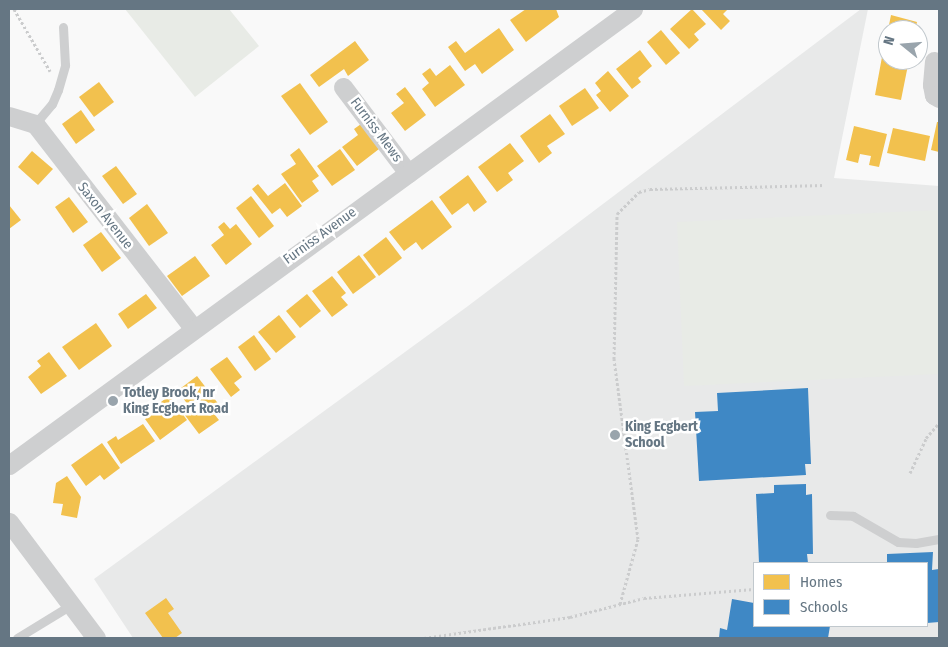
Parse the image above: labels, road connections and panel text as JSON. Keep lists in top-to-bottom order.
{
  "streets": {
    "street": ["Furniss Mews", "Saxon Avenue", "Furniss Avenue"]
  },
  "crossings": [
    ["Furniss Mews", "Furniss Avenue"],
    ["Saxon Avenue", "Furniss Avenue"]
  ],
  "places": ["Totley Brook, nr King Ecgbert Road", "King Ecgbert School"],
  "legend": ["Homes", "Schools"],
  "north": "left"
}
